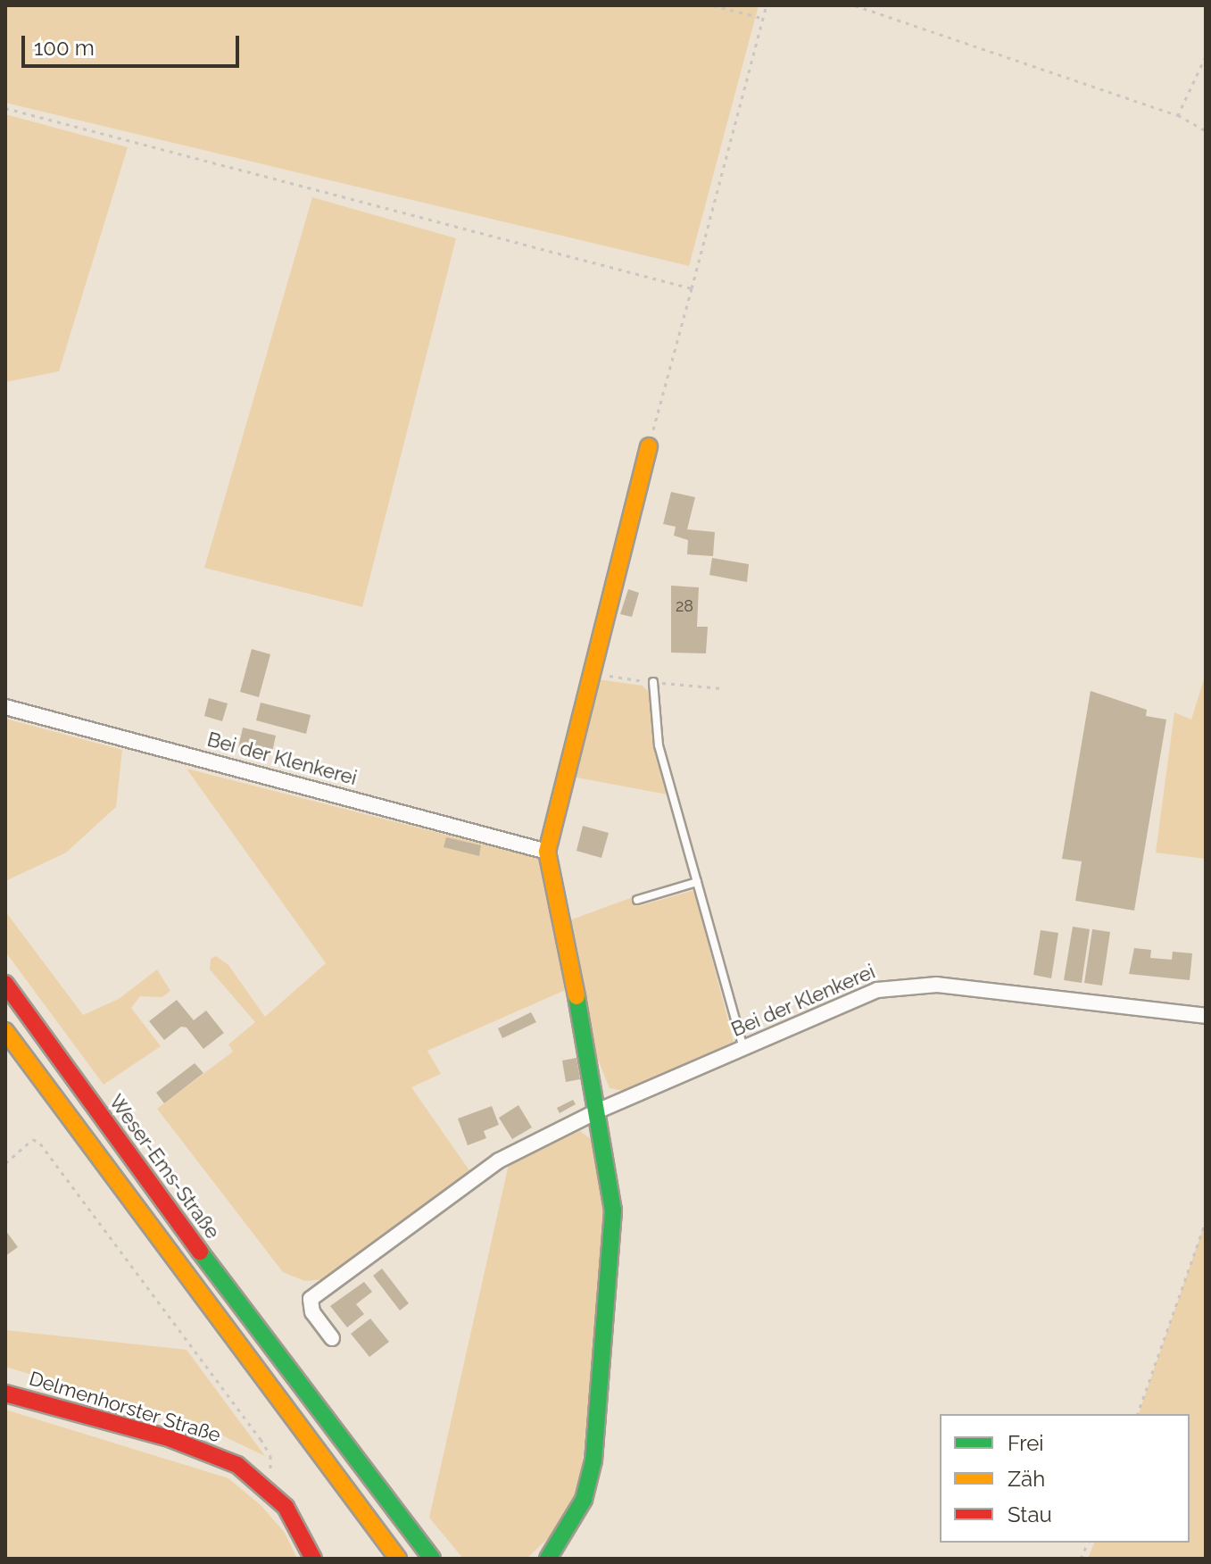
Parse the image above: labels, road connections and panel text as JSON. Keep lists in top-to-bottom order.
{
  "streets": {
    "main road": ["Weser-Ems-Straße", "Delmenhorster Straße"],
    "street": ["Bei der Klenkerei"]
  },
  "house_numbers": ["28"],
  "legend": ["Frei", "Zäh", "Stau"],
  "scale_bar": "100 m"
}
